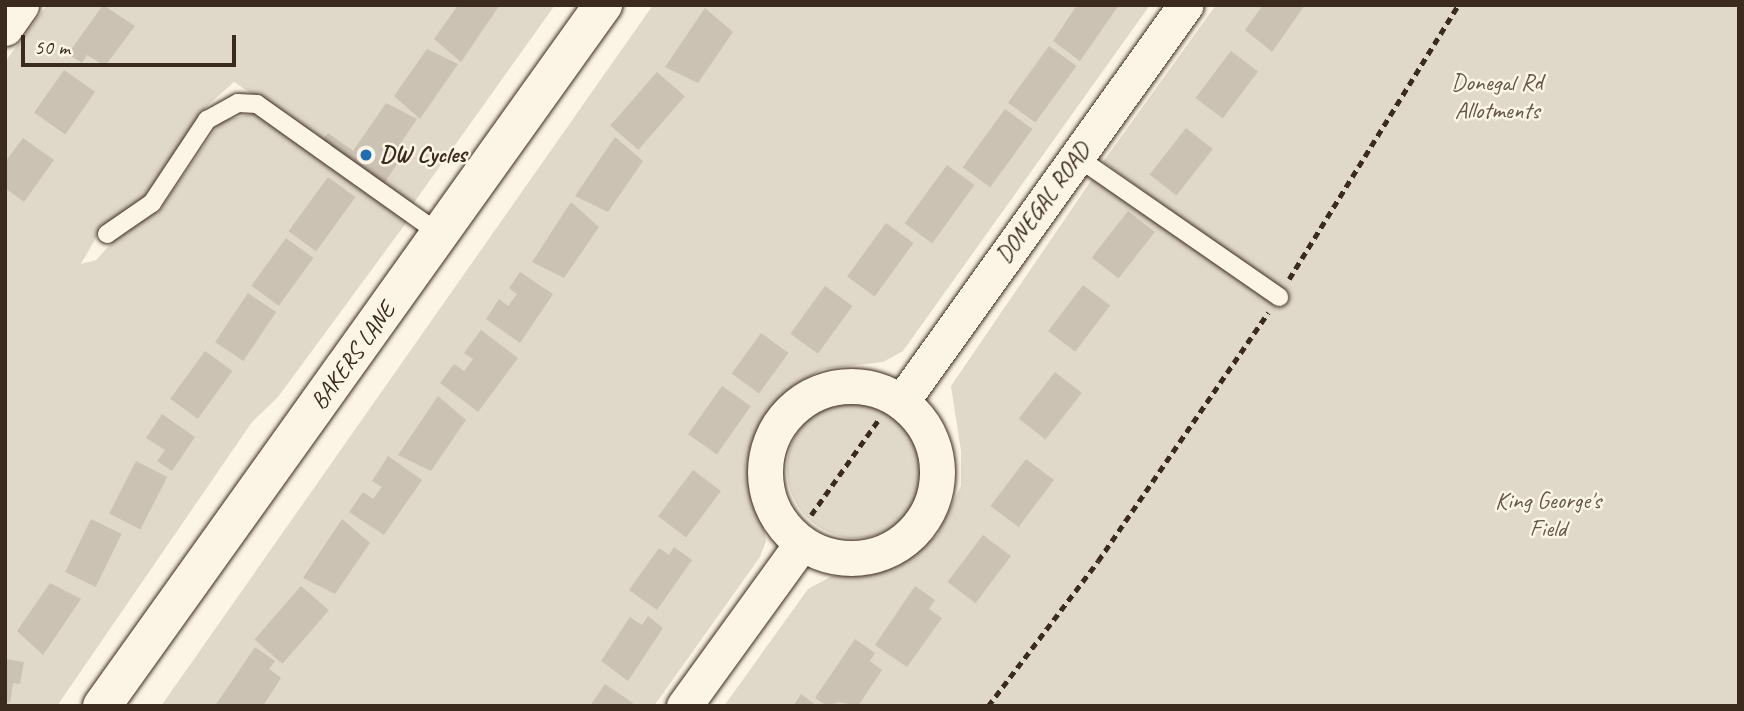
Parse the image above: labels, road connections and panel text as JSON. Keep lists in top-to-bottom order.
{
  "streets": {
    "street": ["DONEGAL ROAD", "BAKERS LANE"]
  },
  "parks": ["Donegal Rd Allotments", "King George's Field"],
  "places": ["DW Cycles"],
  "scale_bar": "50 m"
}
